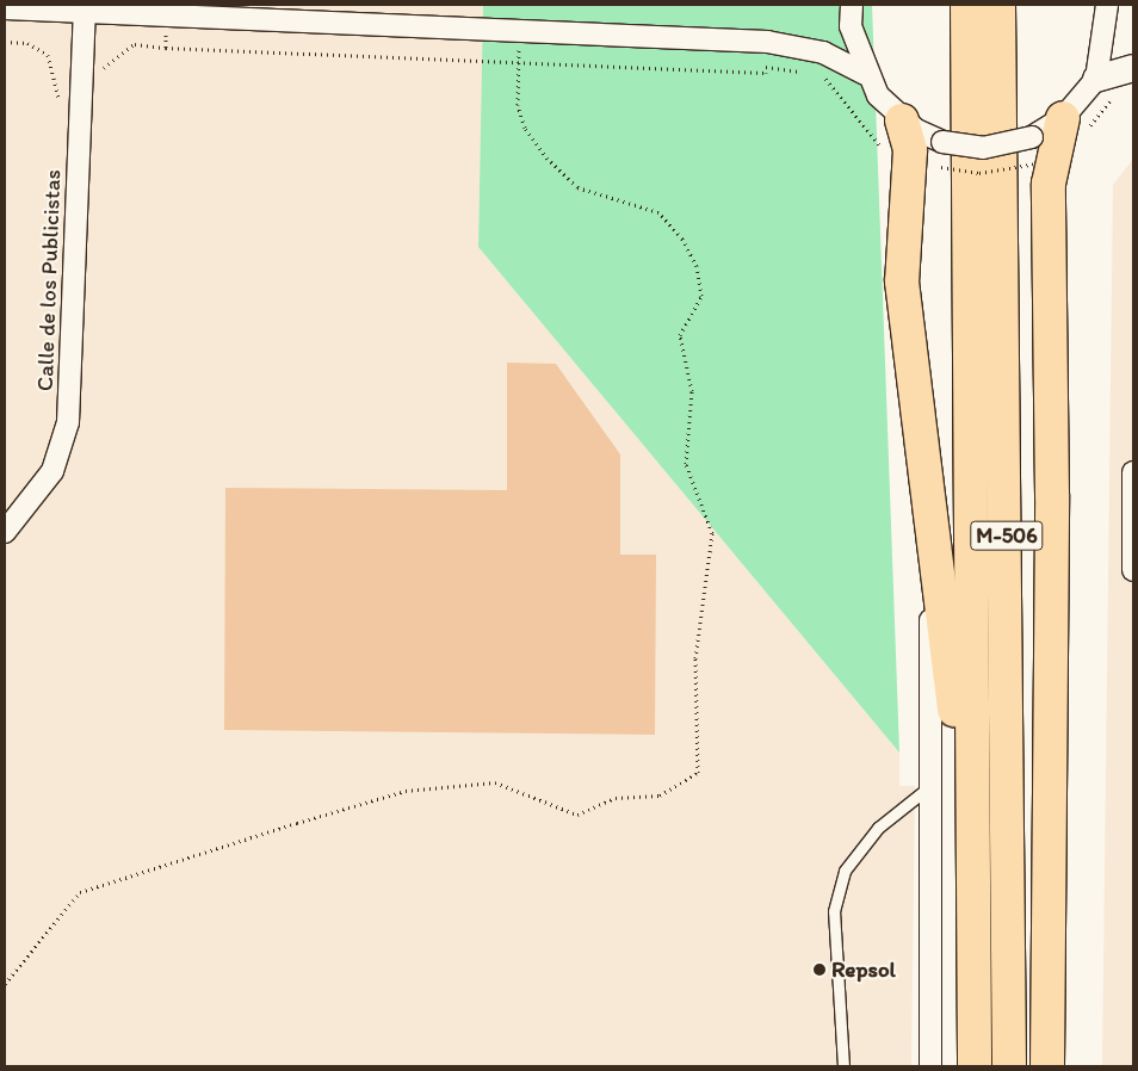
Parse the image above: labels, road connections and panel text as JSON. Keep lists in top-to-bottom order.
{
  "streets": {
    "highway": ["M-506"],
    "street": ["Calle de los Publicistas"]
  },
  "places": ["Repsol"]
}
